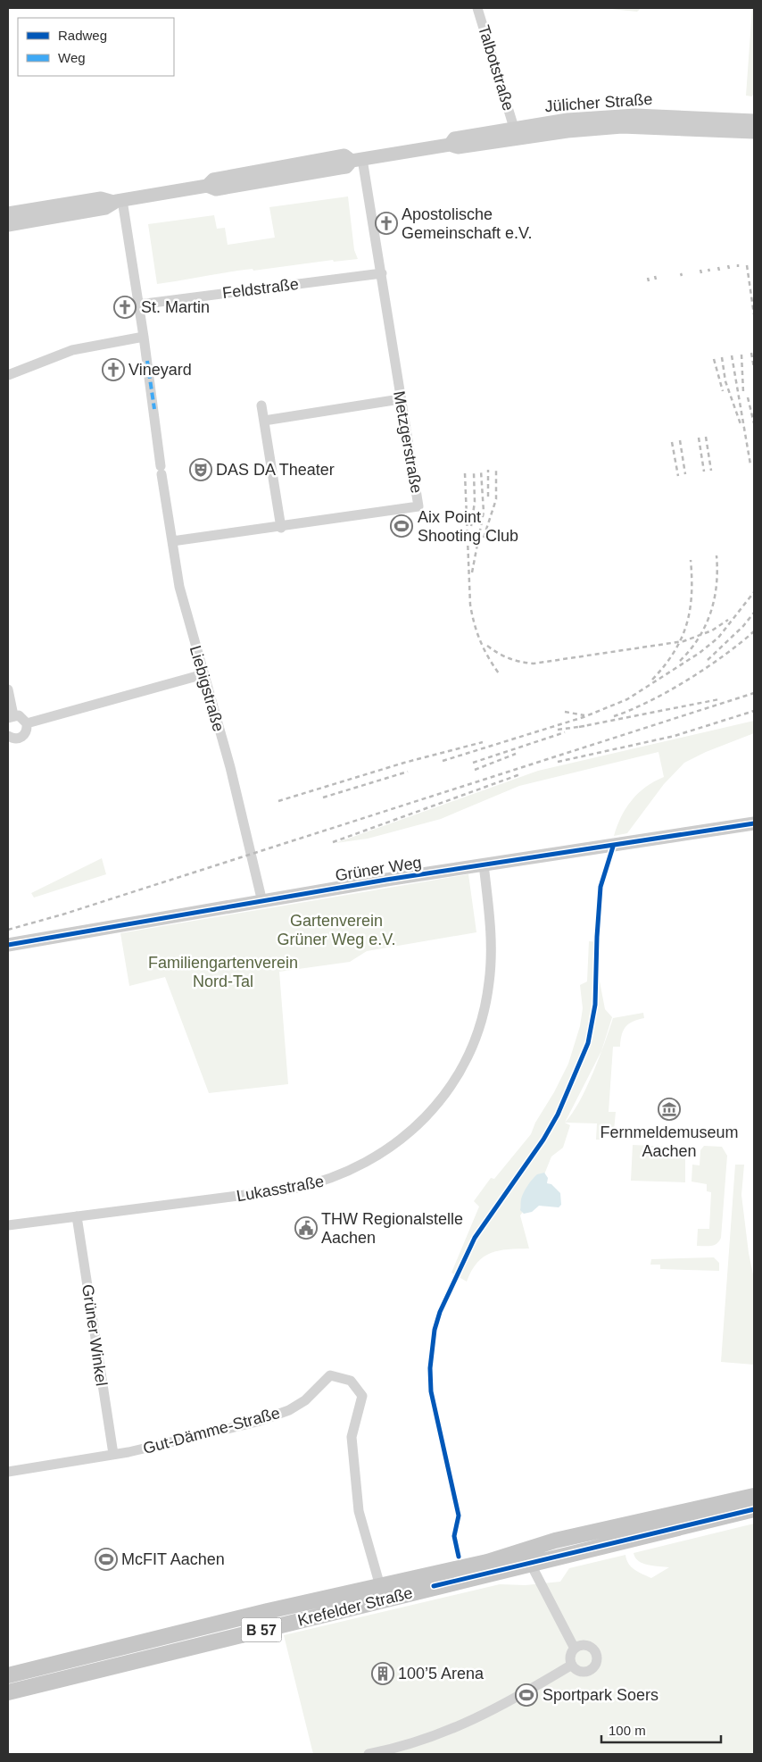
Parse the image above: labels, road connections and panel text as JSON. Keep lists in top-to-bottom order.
{
  "streets": {
    "main road": [
      "Jülicher Straße",
      "Grüner Weg",
      "Krefelder Straße",
      "B 57"
    ],
    "street": [
      "Talbotstraße",
      "Feldstraße",
      "Metzgerstraße",
      "Liebigstraße",
      "Lukasstraße",
      "Grüner Winkel",
      "Gut-Dämme-Straße"
    ]
  },
  "crossings": [
    ["Talbotstraße", "Jülicher Straße"],
    ["Jülicher Straße", "Metzgerstraße"],
    ["Jülicher Straße", "Liebigstraße"],
    ["Feldstraße", "Metzgerstraße"],
    ["Feldstraße", "Liebigstraße"],
    ["Metzgerstraße", "Liebigstraße"],
    ["Liebigstraße", "Grüner Weg"],
    ["Grüner Weg", "Lukasstraße"],
    ["Lukasstraße", "Grüner Winkel"],
    ["Grüner Winkel", "Gut-Dämme-Straße"],
    ["Gut-Dämme-Straße", "Krefelder Straße"]
  ],
  "parks": ["Gartenverein Grüner Weg e.V.", "Familiengartenverein Nord-Tal"],
  "places": {
    "church": ["Apostolische Gemeinschaft e.V.", "St. Martin", "Vineyard"],
    "theatre": ["DAS DA Theater"],
    "sports": ["Aix Point Shooting Club", "McFIT Aachen", "Sportpark Soers"],
    "museum": ["Fernmeldemuseum Aachen"],
    "public building": ["THW Regionalstelle Aachen"],
    "building": ["100’5 Arena"]
  },
  "legend": ["Radweg", "Weg"],
  "scale_bar": "100 m"
}
